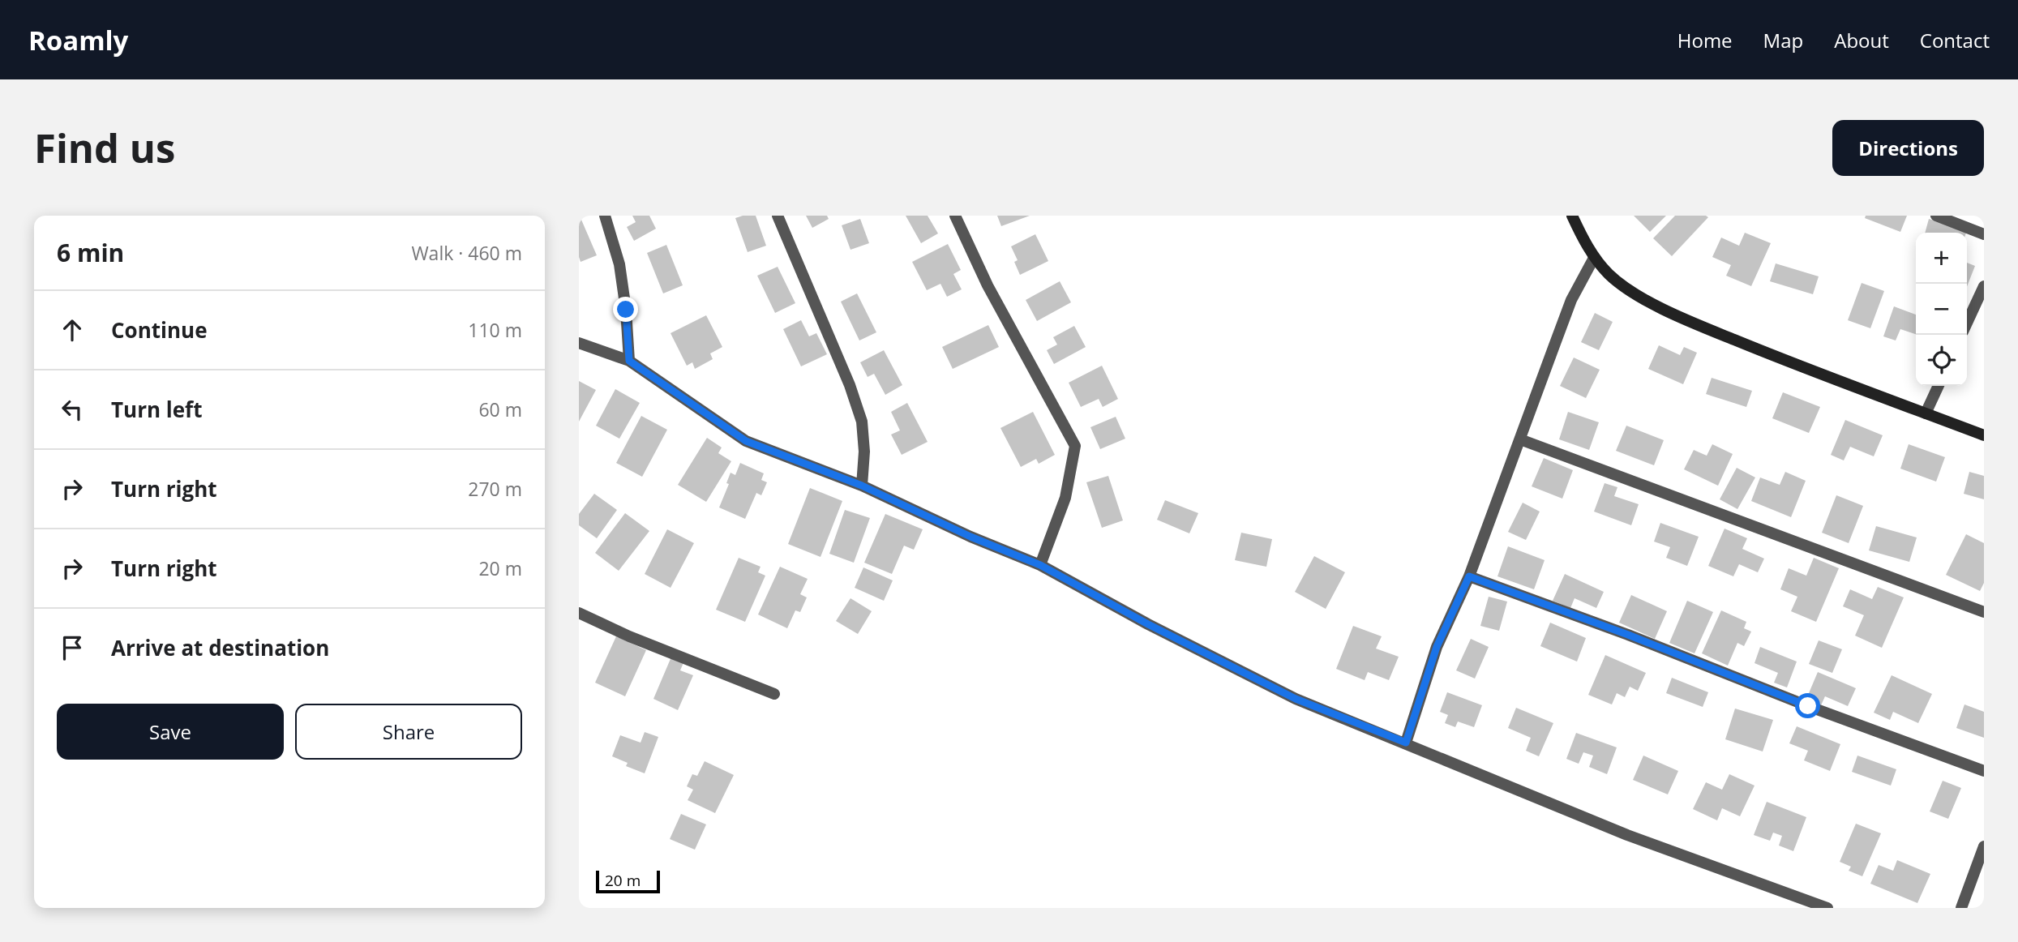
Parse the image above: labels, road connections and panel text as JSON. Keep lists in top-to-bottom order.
{
  "scale_bar": "20 m",
  "page": {
    "header": "Roamly",
    "nav": [
      "Home",
      "Map",
      "About",
      "Contact"
    ],
    "buttons": [
      "Directions",
      ["Save", "Share"]
    ],
    "title": "Find us",
    "heading": ["6 min", "Walk · 460 m"],
    "map_buttons": ["+", "−"],
    "list": [
      ["Continue", "110 m"],
      ["Turn left", "60 m"],
      ["Turn right", "270 m"],
      ["Turn right", "20 m"],
      "Arrive at destination"
    ],
    "scale": "20 m"
  }
}
